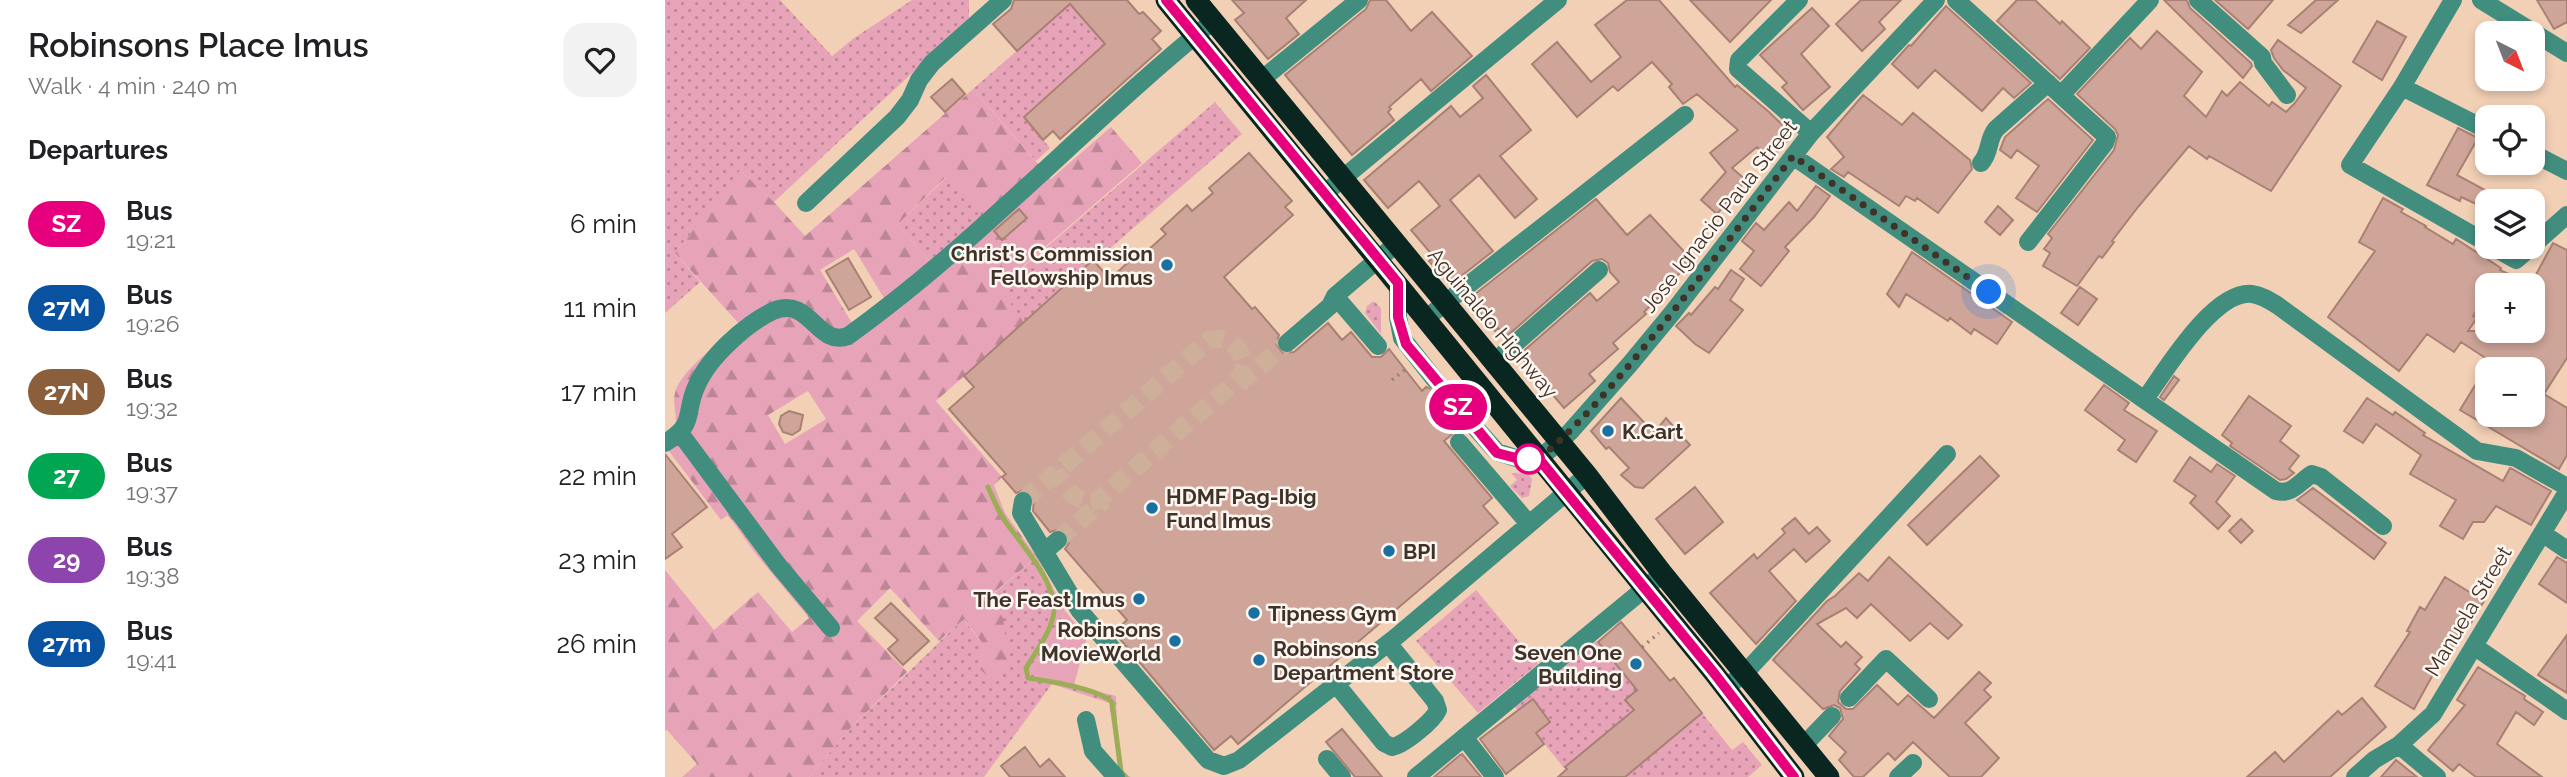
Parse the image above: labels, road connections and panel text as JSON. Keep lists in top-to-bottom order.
{
  "streets": {
    "highway": ["Aguinaldo Highway"],
    "street": ["Jose Ignacio Paua Street", "Manuela Street"]
  },
  "crossings": [
    ["Jose Ignacio Paua Street", "Aguinaldo Highway"]
  ],
  "places": [
    "Christ's Commission Fellowship Imus",
    "K.Cart",
    "HDMF Pag-Ibig Fund Imus",
    "BPI",
    "The Feast Imus",
    "Tipness Gym",
    "Robinsons MovieWorld",
    "Robinsons Department Store",
    "Seven One Building"
  ],
  "lines": ["bus line SZ"],
  "north": "bottom right",
  "page": {
    "heading": [
      ["Robinsons Place Imus", "Walk · 4 min · 240 m"],
      "Departures"
    ],
    "on_map": "SZ",
    "map_buttons": ["+", "−"],
    "list": [
      {
        "mark": "SZ",
        "name": "Bus",
        "note": "19:21",
        "value": "6 min"
      },
      {
        "mark": "27M",
        "name": "Bus",
        "note": "19:26",
        "value": "11 min"
      },
      {
        "mark": "27N",
        "name": "Bus",
        "note": "19:32",
        "value": "17 min"
      },
      {
        "mark": "27",
        "name": "Bus",
        "note": "19:37",
        "value": "22 min"
      },
      {
        "mark": "29",
        "name": "Bus",
        "note": "19:38",
        "value": "23 min"
      },
      {
        "mark": "27m",
        "name": "Bus",
        "note": "19:41",
        "value": "26 min"
      }
    ]
  }
}
